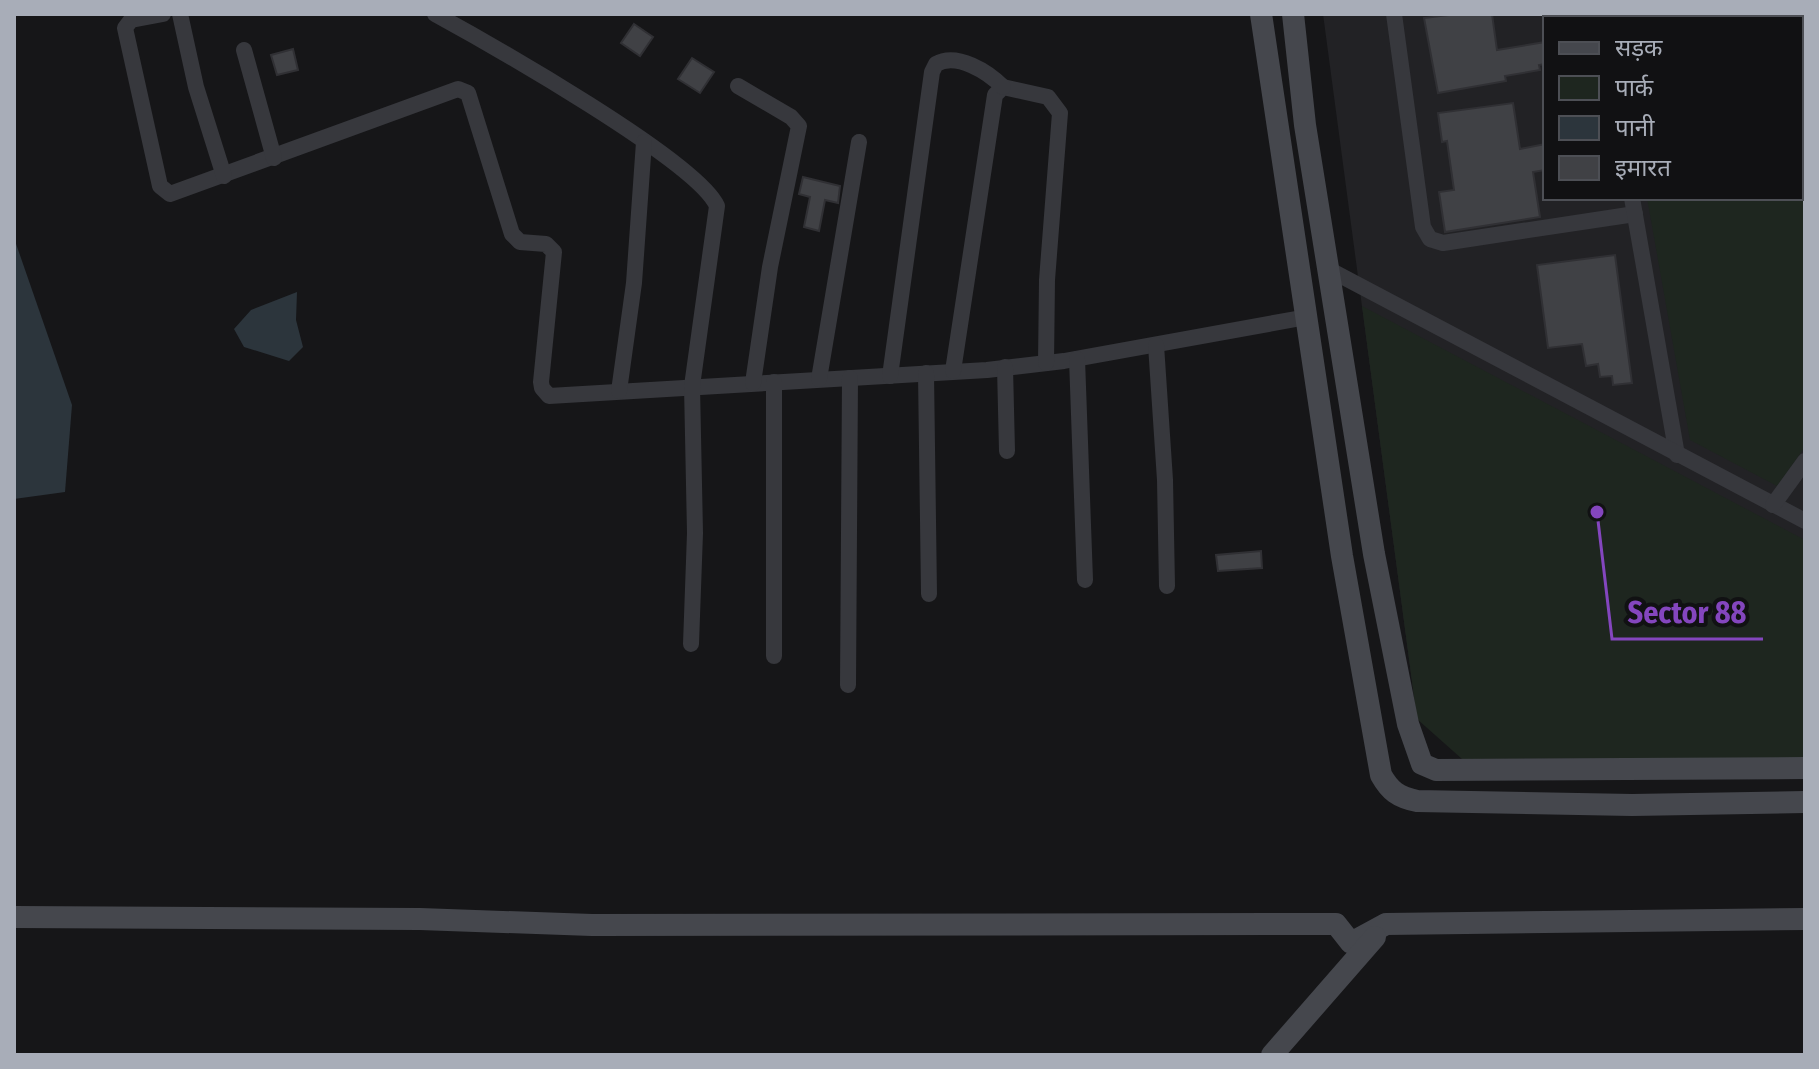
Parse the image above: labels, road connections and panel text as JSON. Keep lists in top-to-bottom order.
{
  "places": ["Sector 88"],
  "legend": [
    "सड़क",
    "पार्क",
    "पानी",
    "इमारत"
  ]
}
